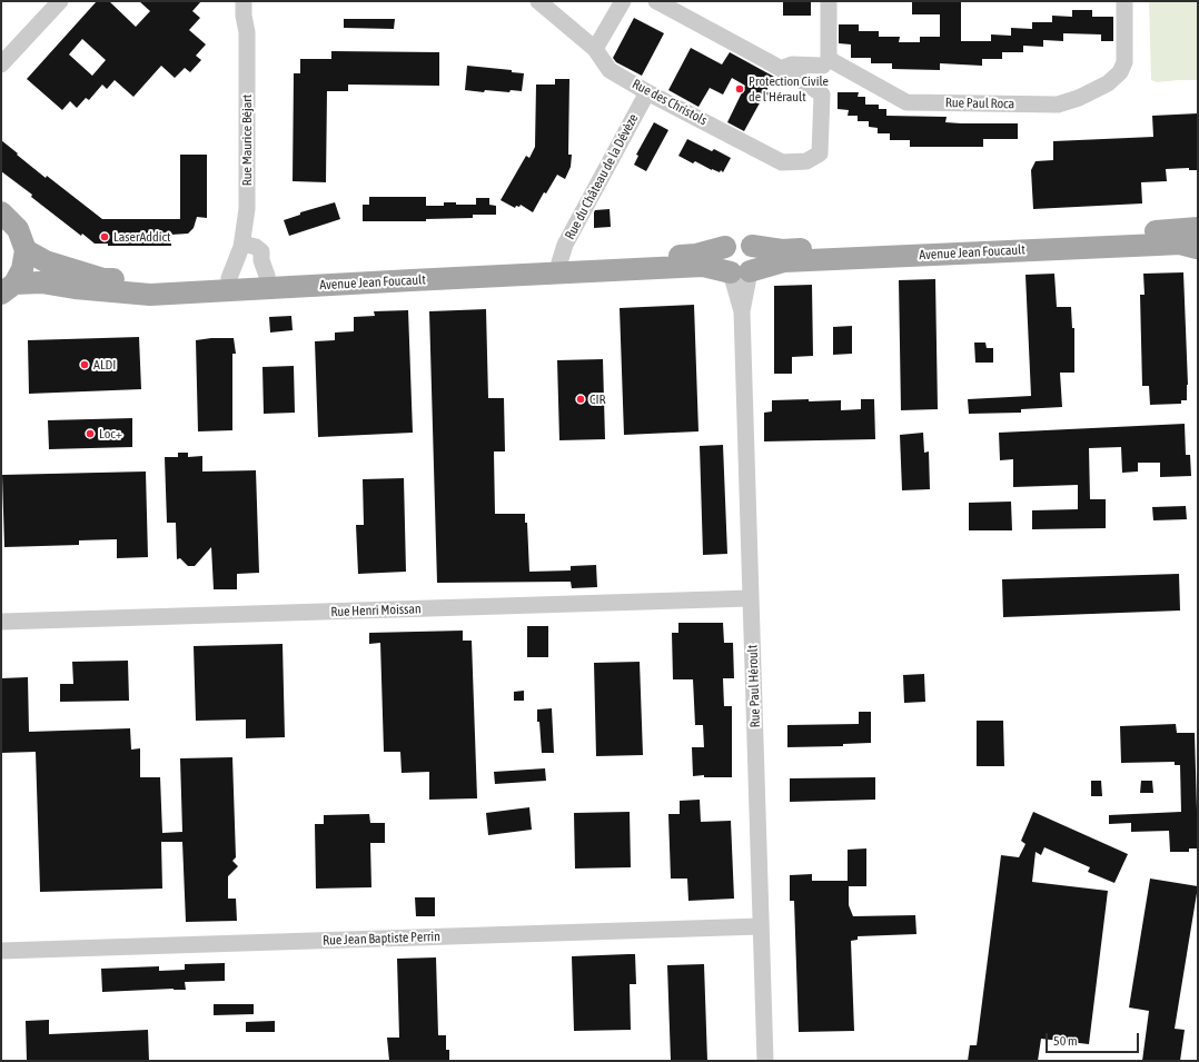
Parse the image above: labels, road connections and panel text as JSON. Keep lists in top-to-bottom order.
{
  "streets": {
    "main road": ["Avenue Jean Foucault"],
    "street": [
      "Rue des Christols",
      "Rue Paul Roca",
      "Rue Maurice Béjart",
      "Rue du Château de la Dévèze",
      "Rue Henri Moissan",
      "Rue Paul Héroult",
      "Rue Jean Baptiste Perrin"
    ]
  },
  "crossings": [
    ["Rue des Christols", "Rue du Château de la Dévèze"],
    ["Rue Maurice Béjart", "Avenue Jean Foucault"],
    ["Rue du Château de la Dévèze", "Avenue Jean Foucault"],
    ["Avenue Jean Foucault", "Rue Paul Héroult"],
    ["Rue Henri Moissan", "Rue Paul Héroult"],
    ["Rue Paul Héroult", "Rue Jean Baptiste Perrin"]
  ],
  "places": [
    "Protection Civile de l'Hérault",
    "LaserAddict",
    "ALDI",
    "CIR",
    "Loc+"
  ],
  "scale_bar": "50 m"
}
